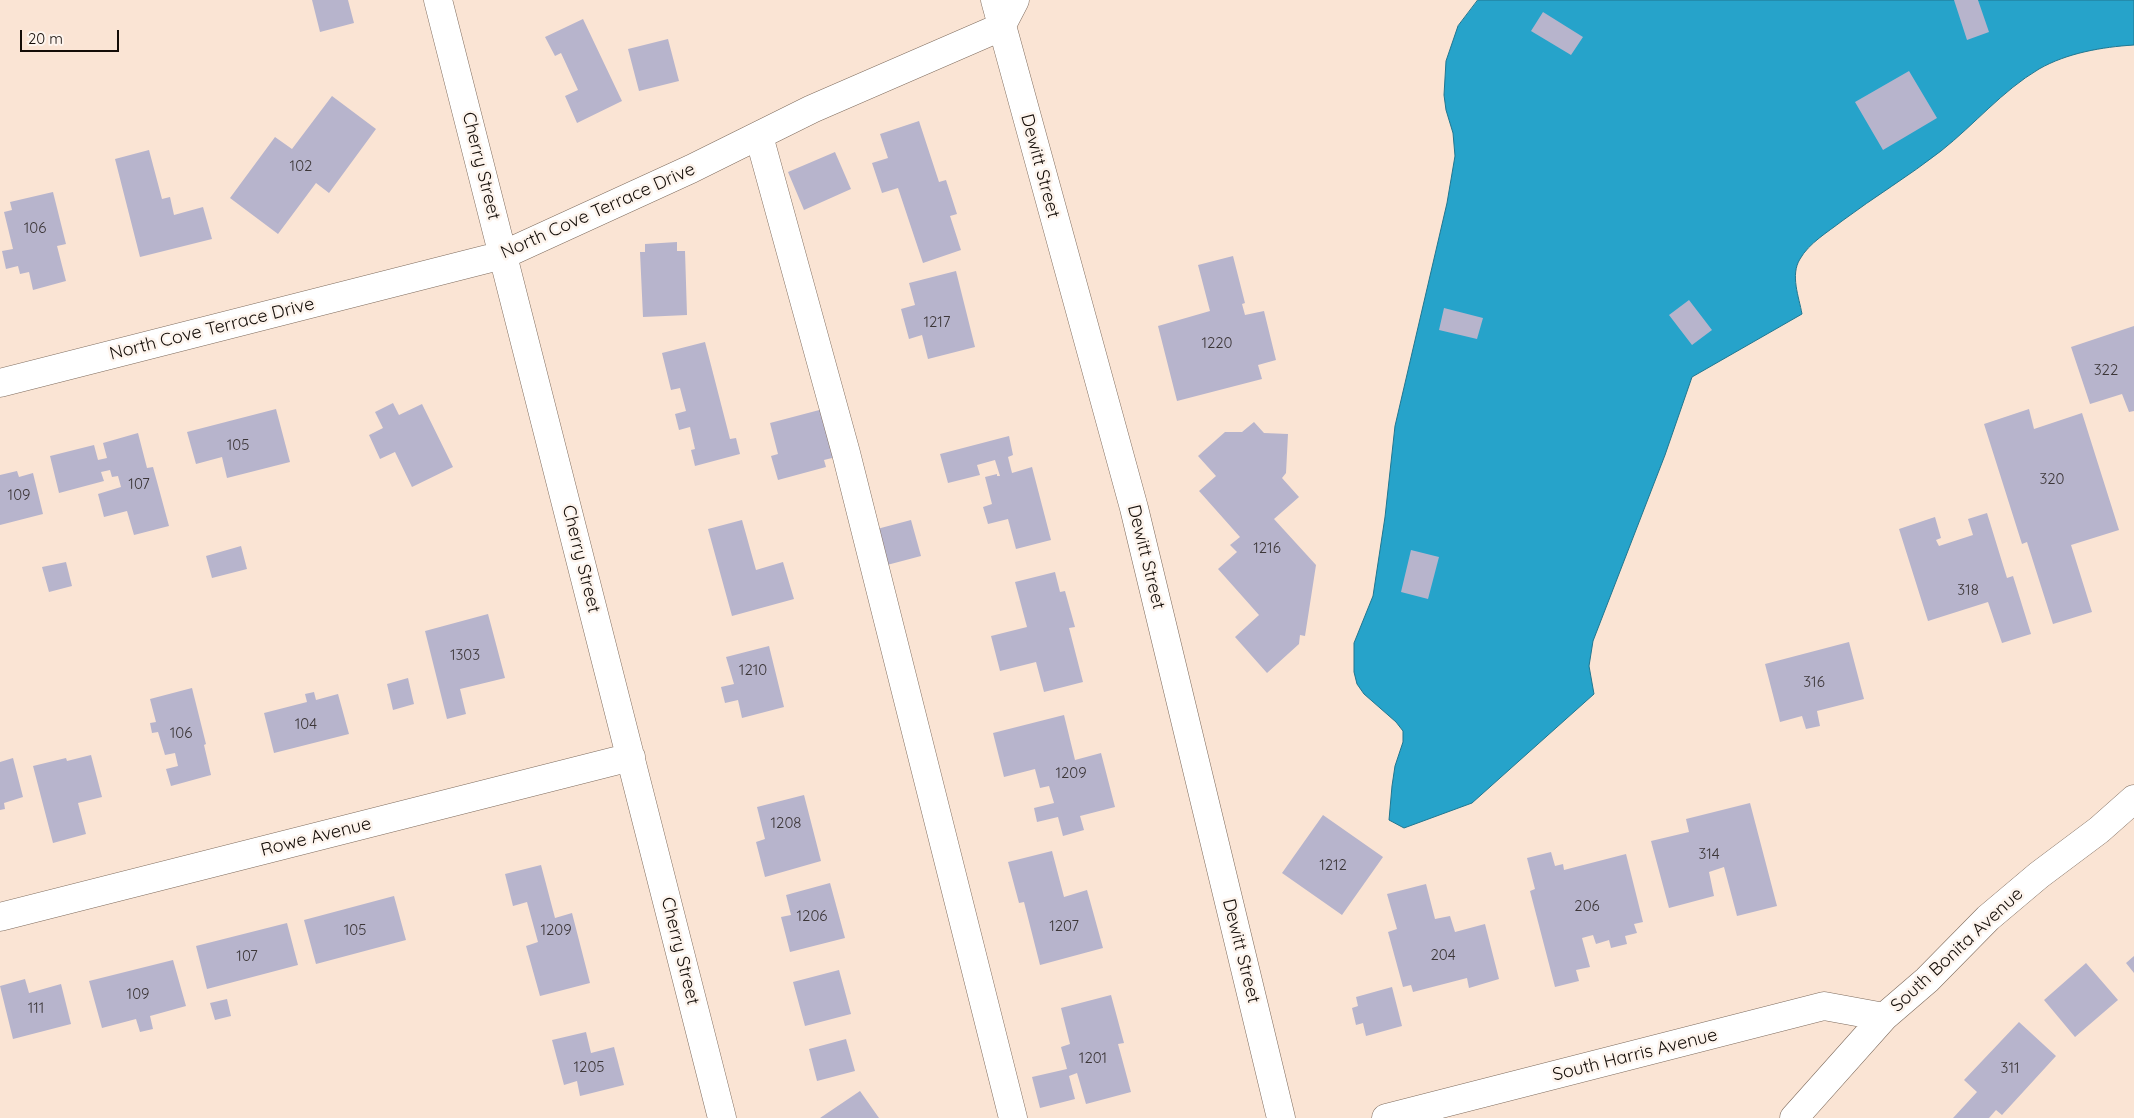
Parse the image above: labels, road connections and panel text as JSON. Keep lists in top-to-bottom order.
{
  "streets": {
    "street": [
      "Cherry Street",
      "Dewitt Street",
      "North Cove Terrace Drive",
      "Rowe Avenue",
      "South Bonita Avenue",
      "South Harris Avenue"
    ]
  },
  "crossings": [
    ["Cherry Street", "North Cove Terrace Drive"],
    ["Cherry Street", "Rowe Avenue"],
    ["Dewitt Street", "North Cove Terrace Drive"],
    ["South Bonita Avenue", "South Harris Avenue"]
  ],
  "house_numbers": [
    "102",
    "106",
    "1217",
    "1220",
    "322",
    "105",
    "320",
    "107",
    "109",
    "1216",
    "318",
    "1303",
    "1210",
    "316",
    "104",
    "106",
    "1209",
    "1208",
    "314",
    "1212",
    "206",
    "1206",
    "1207",
    "105",
    "1209",
    "204",
    "107",
    "109",
    "111",
    "1201",
    "1205",
    "311"
  ],
  "scale_bar": "20 m"
}
